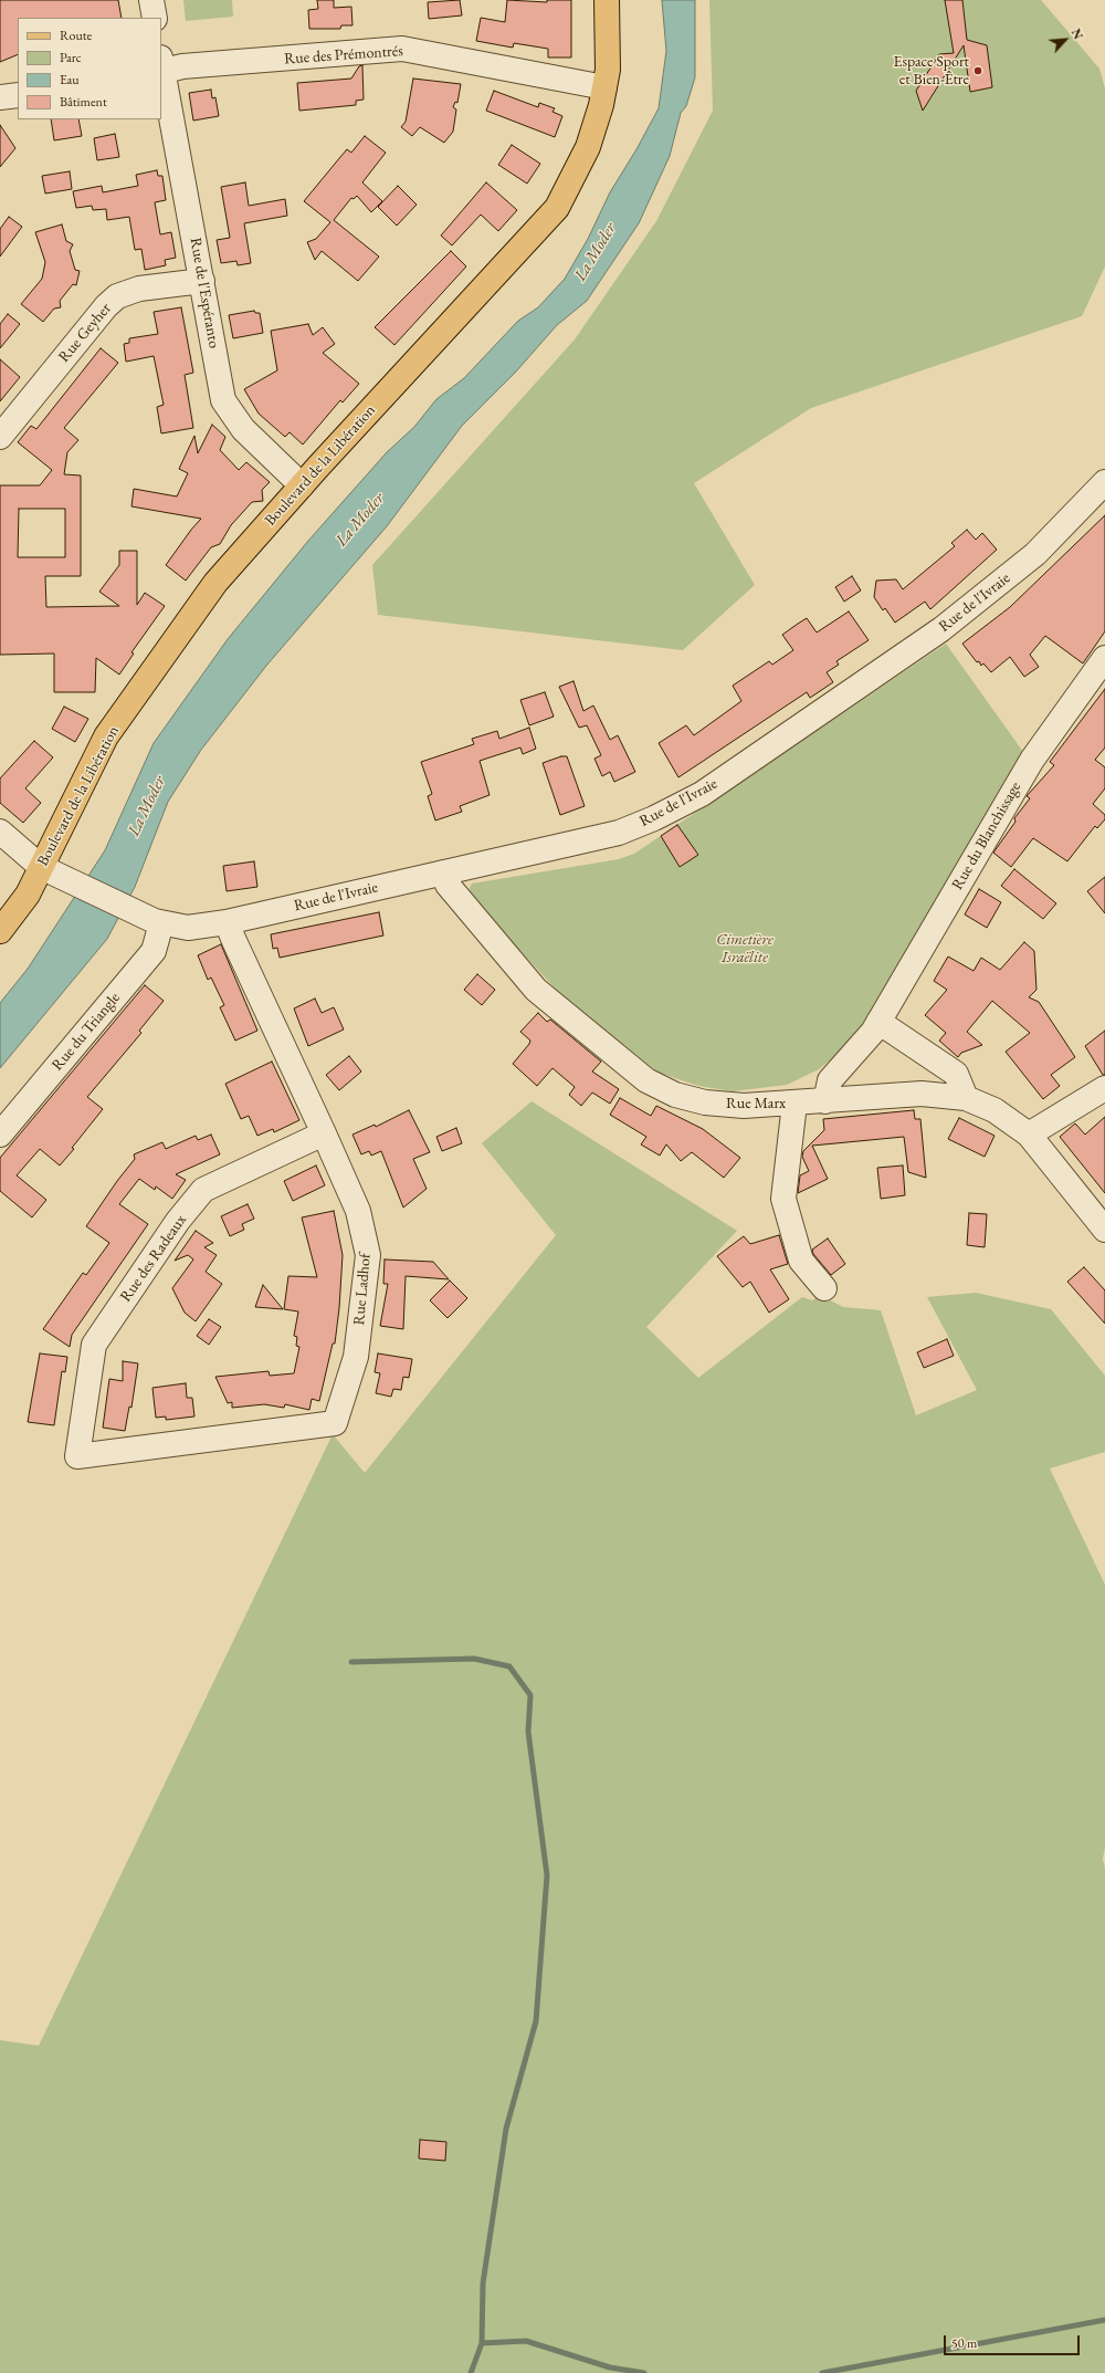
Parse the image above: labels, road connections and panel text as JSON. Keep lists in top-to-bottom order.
{
  "streets": {
    "main road": ["Boulevard de la Libération"],
    "street": [
      "Rue des Prémontrés",
      "Rue de l'Espéranto",
      "Rue Geyher",
      "Rue de l'Ivraie",
      "Rue du Blanchissage",
      "Rue du Triangle",
      "Rue Marx",
      "Rue des Radeaux",
      "Rue Ladhof"
    ]
  },
  "crossings": [
    ["Rue des Prémontrés", "Rue de l'Espéranto"],
    ["Rue des Prémontrés", "Boulevard de la Libération"],
    ["Rue de l'Espéranto", "Rue Geyher"],
    ["Rue de l'Espéranto", "Boulevard de la Libération"],
    ["Boulevard de la Libération", "Rue de l'Ivraie"],
    ["Rue de l'Ivraie", "Rue du Triangle"],
    ["Rue de l'Ivraie", "Rue Marx"],
    ["Rue de l'Ivraie", "Rue Ladhof"],
    ["Rue du Blanchissage", "Rue Marx"],
    ["Rue des Radeaux", "Rue Ladhof"]
  ],
  "water": ["La Moder"],
  "parks": ["Cimetière Israëlite"],
  "places": ["Espace Sport et Bien-Être"],
  "legend": [
    "Route",
    "Parc",
    "Eau",
    "Bâtiment"
  ],
  "scale_bar": "50 m",
  "north": "top right"
}
